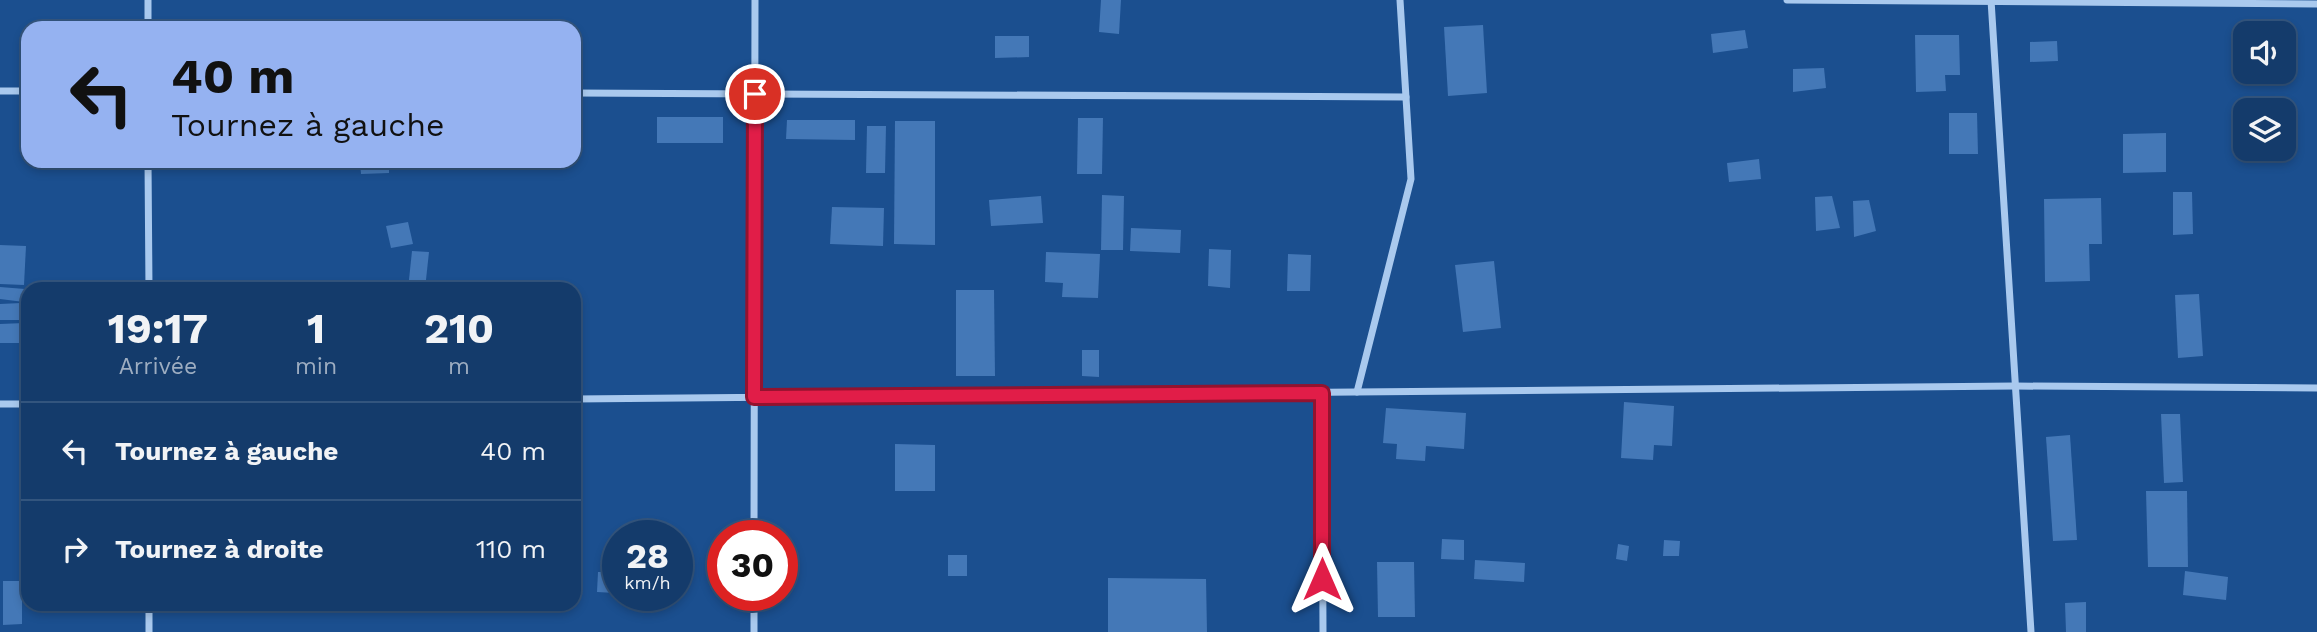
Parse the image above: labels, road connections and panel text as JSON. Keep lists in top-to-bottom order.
{
  "page": {
    "turn": ["40 m", "Tournez à gauche"],
    "eta": [
      "19:17",
      "Arrivée",
      "1",
      "min",
      "210",
      "m"
    ],
    "list": [
      {
        "name": "Tournez à gauche",
        "value": "40 m"
      },
      {
        "name": "Tournez à droite",
        "value": "110 m"
      }
    ],
    "speed": "28 km/h",
    "limit": "30"
  }
}
